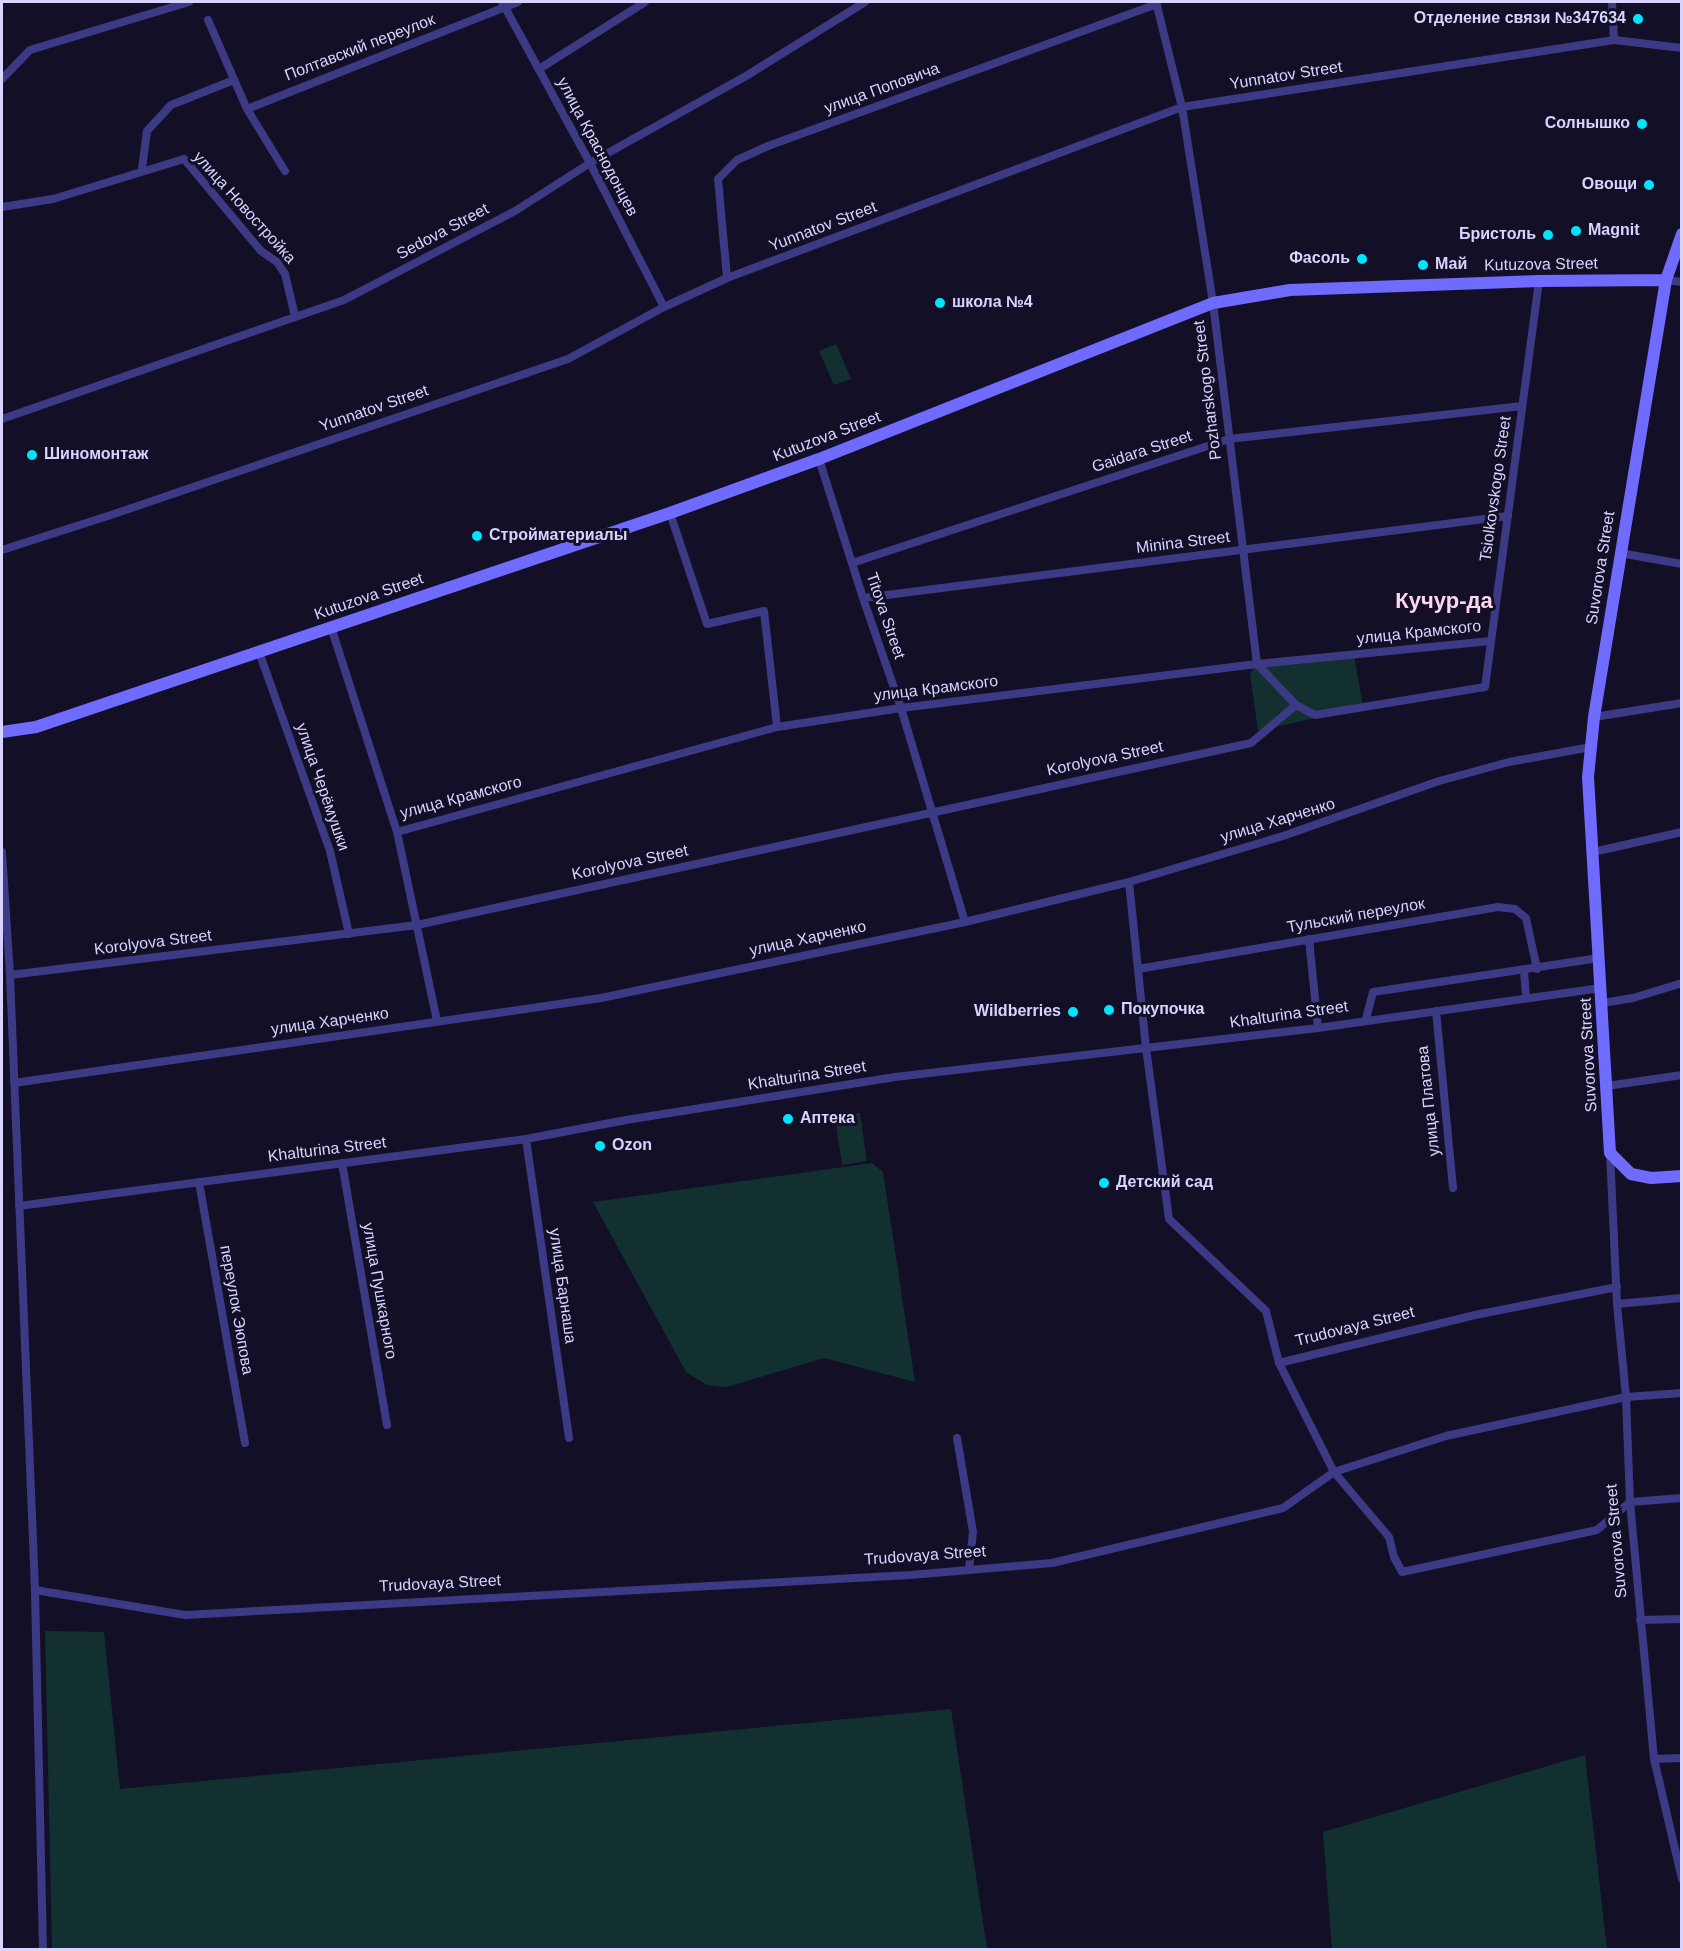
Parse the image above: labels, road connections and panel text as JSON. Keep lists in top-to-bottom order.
{
  "streets": {
    "main road": ["Kutuzova Street", "Suvorova Street"],
    "street": [
      "Полтавский переулок",
      "Yunnatov Street",
      "улица Поповича",
      "улица Краснодонцев",
      "улица Новостройка",
      "Sedova Street",
      "Pozharskogo Street",
      "Gaidara Street",
      "Tsiolkovskogo Street",
      "Minina Street",
      "Titova Street",
      "улица Крамского",
      "Korolyova Street",
      "улица Черёмушки",
      "улица Харченко",
      "Тульский переулок",
      "Khalturina Street",
      "улица Платова",
      "улица Барнаша",
      "улица Пушкарного",
      "переулок Эюпова",
      "Trudovaya Street"
    ]
  },
  "crossings": [
    ["Полтавский переулок", "улица Краснодонцев"],
    ["Yunnatov Street", "улица Поповича"],
    ["Yunnatov Street", "улица Краснодонцев"],
    ["Yunnatov Street", "Pozharskogo Street"],
    ["улица Поповича", "Pozharskogo Street"],
    ["улица Краснодонцев", "Sedova Street"],
    ["улица Новостройка", "Sedova Street"],
    ["Kutuzova Street", "Pozharskogo Street"],
    ["Kutuzova Street", "Tsiolkovskogo Street"],
    ["Kutuzova Street", "Suvorova Street"],
    ["Kutuzova Street", "Titova Street"],
    ["Kutuzova Street", "улица Черёмушки"],
    ["Pozharskogo Street", "Gaidara Street"],
    ["Pozharskogo Street", "Minina Street"],
    ["Pozharskogo Street", "улица Крамского"],
    ["Gaidara Street", "Tsiolkovskogo Street"],
    ["Gaidara Street", "Titova Street"],
    ["Tsiolkovskogo Street", "Minina Street"],
    ["Tsiolkovskogo Street", "улица Крамского"],
    ["Tsiolkovskogo Street", "Korolyova Street"],
    ["Minina Street", "Titova Street"],
    ["Suvorova Street", "улица Харченко"],
    ["Suvorova Street", "Khalturina Street"],
    ["Suvorova Street", "Trudovaya Street"],
    ["Titova Street", "улица Крамского"],
    ["Titova Street", "Korolyova Street"],
    ["Titova Street", "улица Харченко"],
    ["Korolyova Street", "улица Черёмушки"],
    ["Khalturina Street", "улица Платова"],
    ["Khalturina Street", "улица Барнаша"],
    ["Khalturina Street", "улица Пушкарного"],
    ["Khalturina Street", "переулок Эюпова"]
  ],
  "districts": ["Кучур-да"],
  "places": [
    "Отделение связи №347634",
    "Солнышко",
    "Овощи",
    "Magnit",
    "Бристоль",
    "Фасоль",
    "Май",
    "школа №4",
    "Шиномонтаж",
    "Стройматериалы",
    "Покупочка",
    "Wildberries",
    "Аптека",
    "Ozon",
    "Детский сад"
  ]
}
